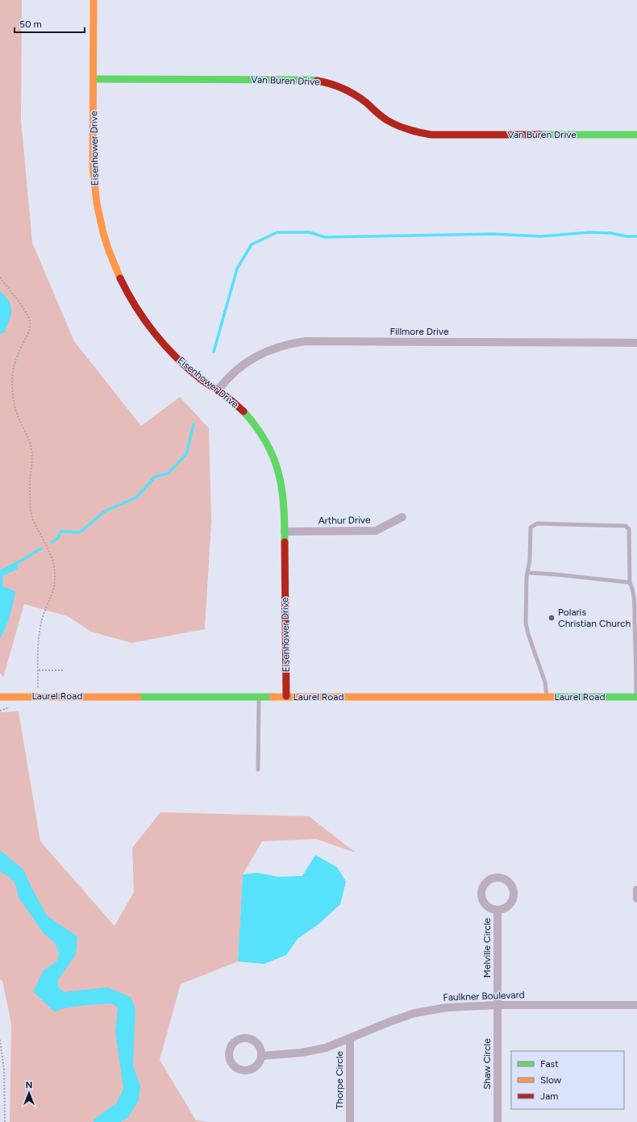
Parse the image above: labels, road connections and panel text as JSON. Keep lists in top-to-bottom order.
{
  "streets": {
    "street": [
      "Van Buren Drive",
      "Eisenhower Drive",
      "Fillmore Drive",
      "Arthur Drive",
      "Laurel Road",
      "Melville Circle",
      "Faulkner Boulevard",
      "Shaw Circle",
      "Thorpe Circle"
    ]
  },
  "crossings": [
    ["Van Buren Drive", "Eisenhower Drive"],
    ["Eisenhower Drive", "Fillmore Drive"],
    ["Eisenhower Drive", "Arthur Drive"],
    ["Eisenhower Drive", "Laurel Road"],
    ["Melville Circle", "Faulkner Boulevard"],
    ["Melville Circle", "Shaw Circle"],
    ["Faulkner Boulevard", "Shaw Circle"],
    ["Faulkner Boulevard", "Thorpe Circle"]
  ],
  "places": ["Polaris Christian Church"],
  "legend": ["Fast", "Slow", "Jam"],
  "scale_bar": "50 m",
  "north": "top"
}
